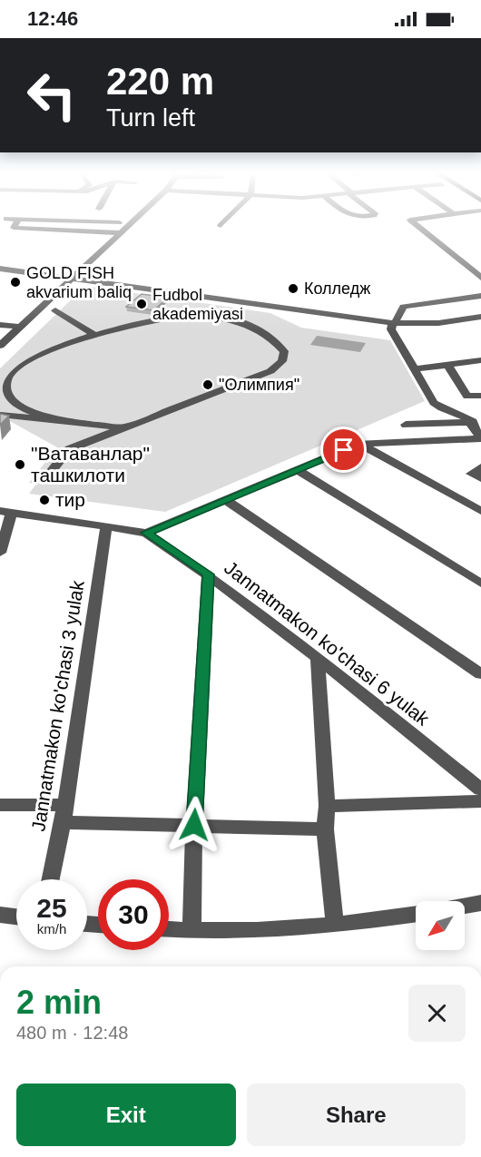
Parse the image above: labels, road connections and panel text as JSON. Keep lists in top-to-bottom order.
{
  "streets": {
    "street": ["Jannatmakon ko'chasi 6 yulak", "Jannatmakon ko'chasi 3 yulak"]
  },
  "places": [
    "GOLD FISH akvarium baliq",
    "Колледж",
    "Fudbol akademiyasi",
    "\"Олимпия\"",
    "\"Ватаванлар\" ташкилоти",
    "тир"
  ],
  "north": "bottom left",
  "page": {
    "status": "12:46",
    "turn": ["220 m", "Turn left"],
    "speed": "25 km/h",
    "limit": "30",
    "heading": ["2 min", "480 m · 12:48"],
    "buttons": ["Exit", "Share"]
  }
}
